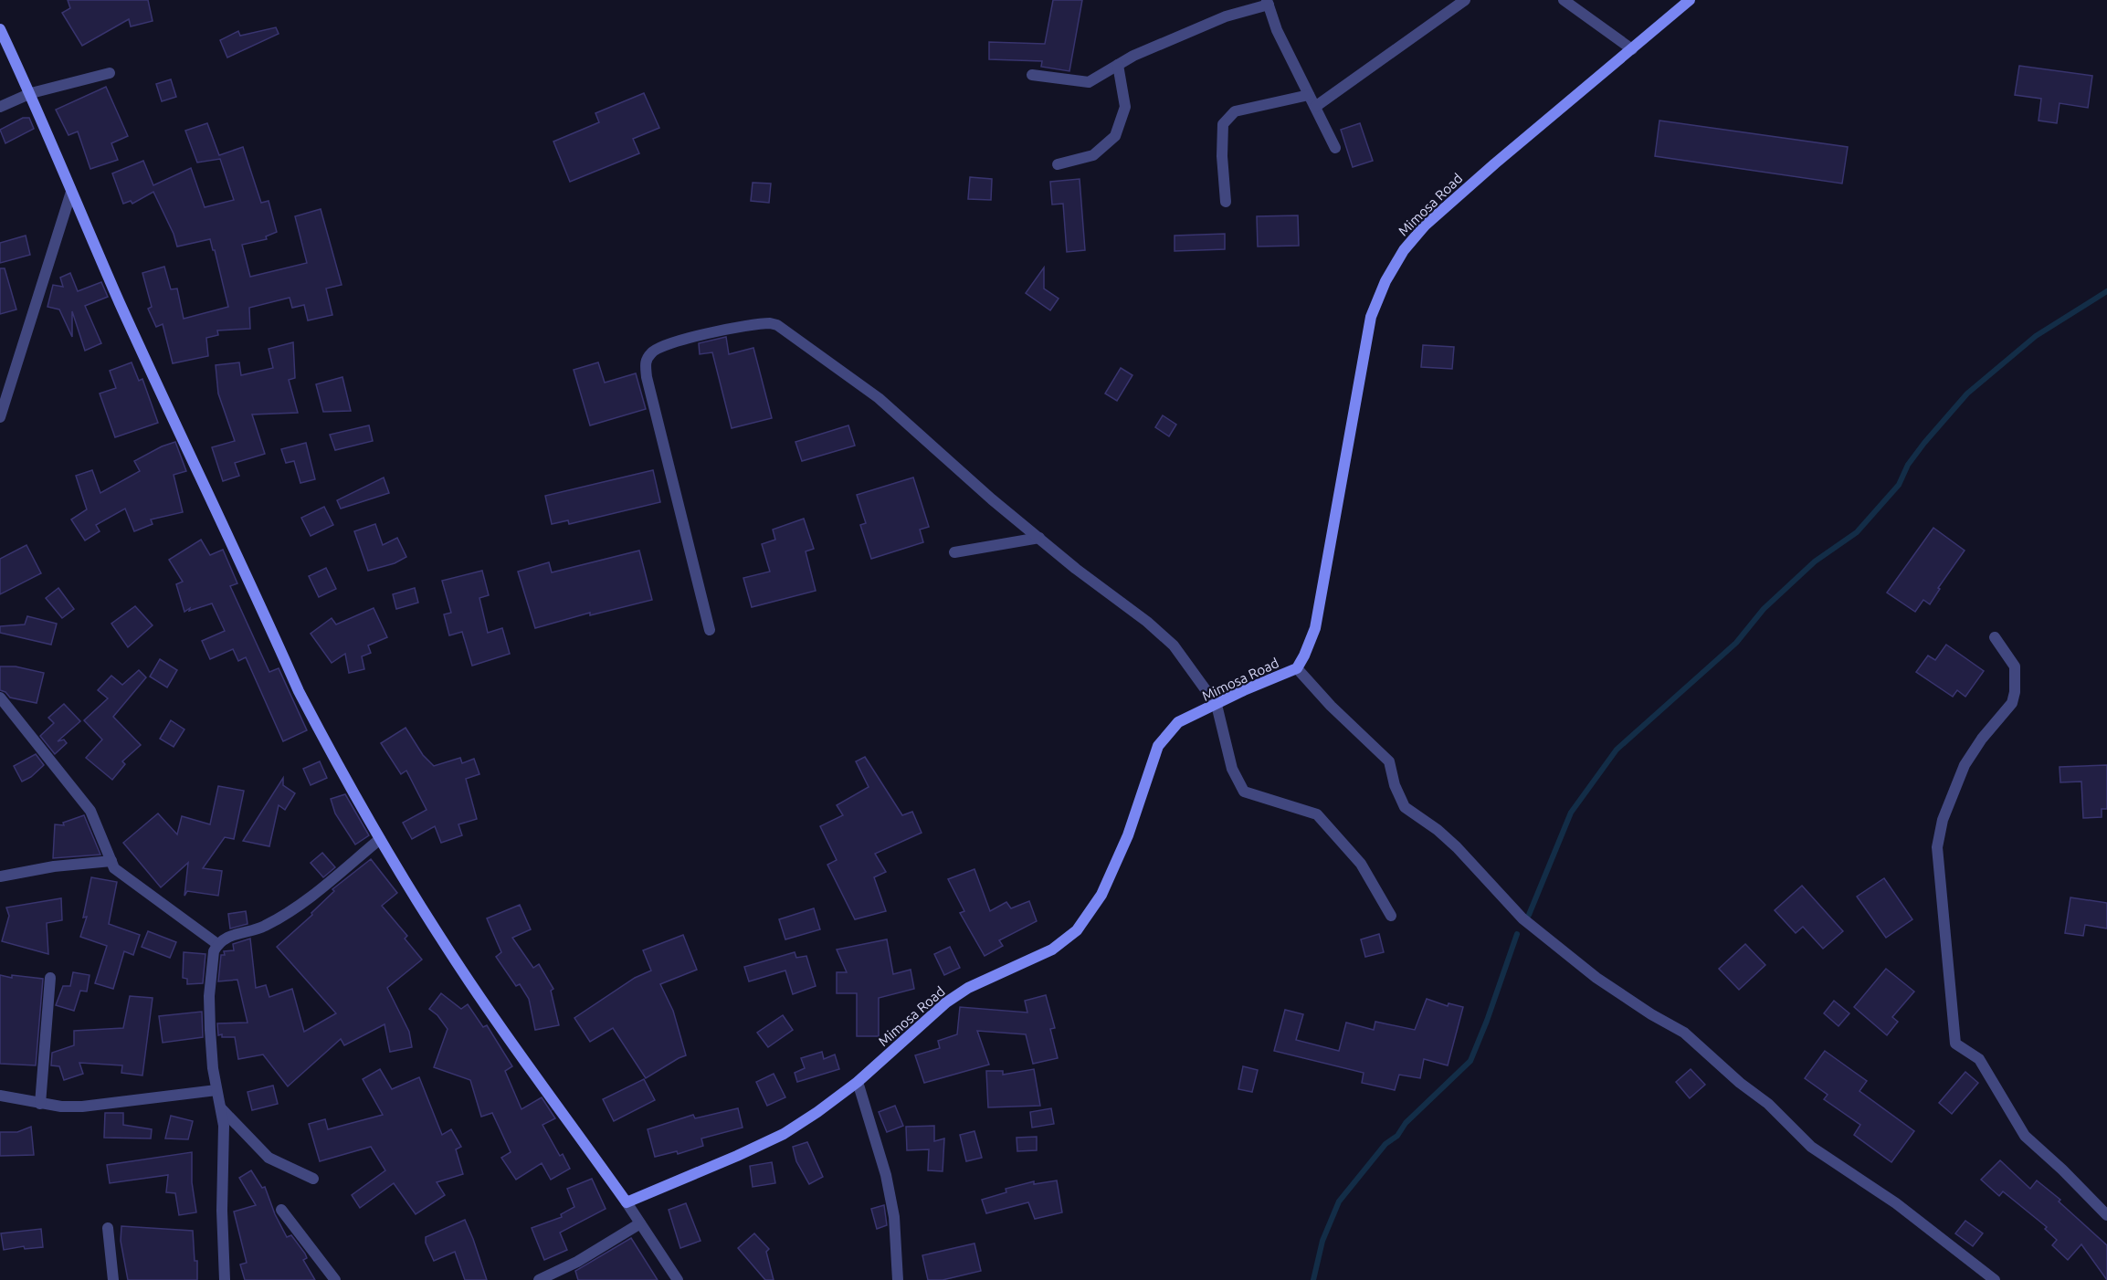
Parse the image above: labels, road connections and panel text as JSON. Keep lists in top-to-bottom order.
{
  "streets": {
    "street": ["Mimosa Road"]
  }
}
